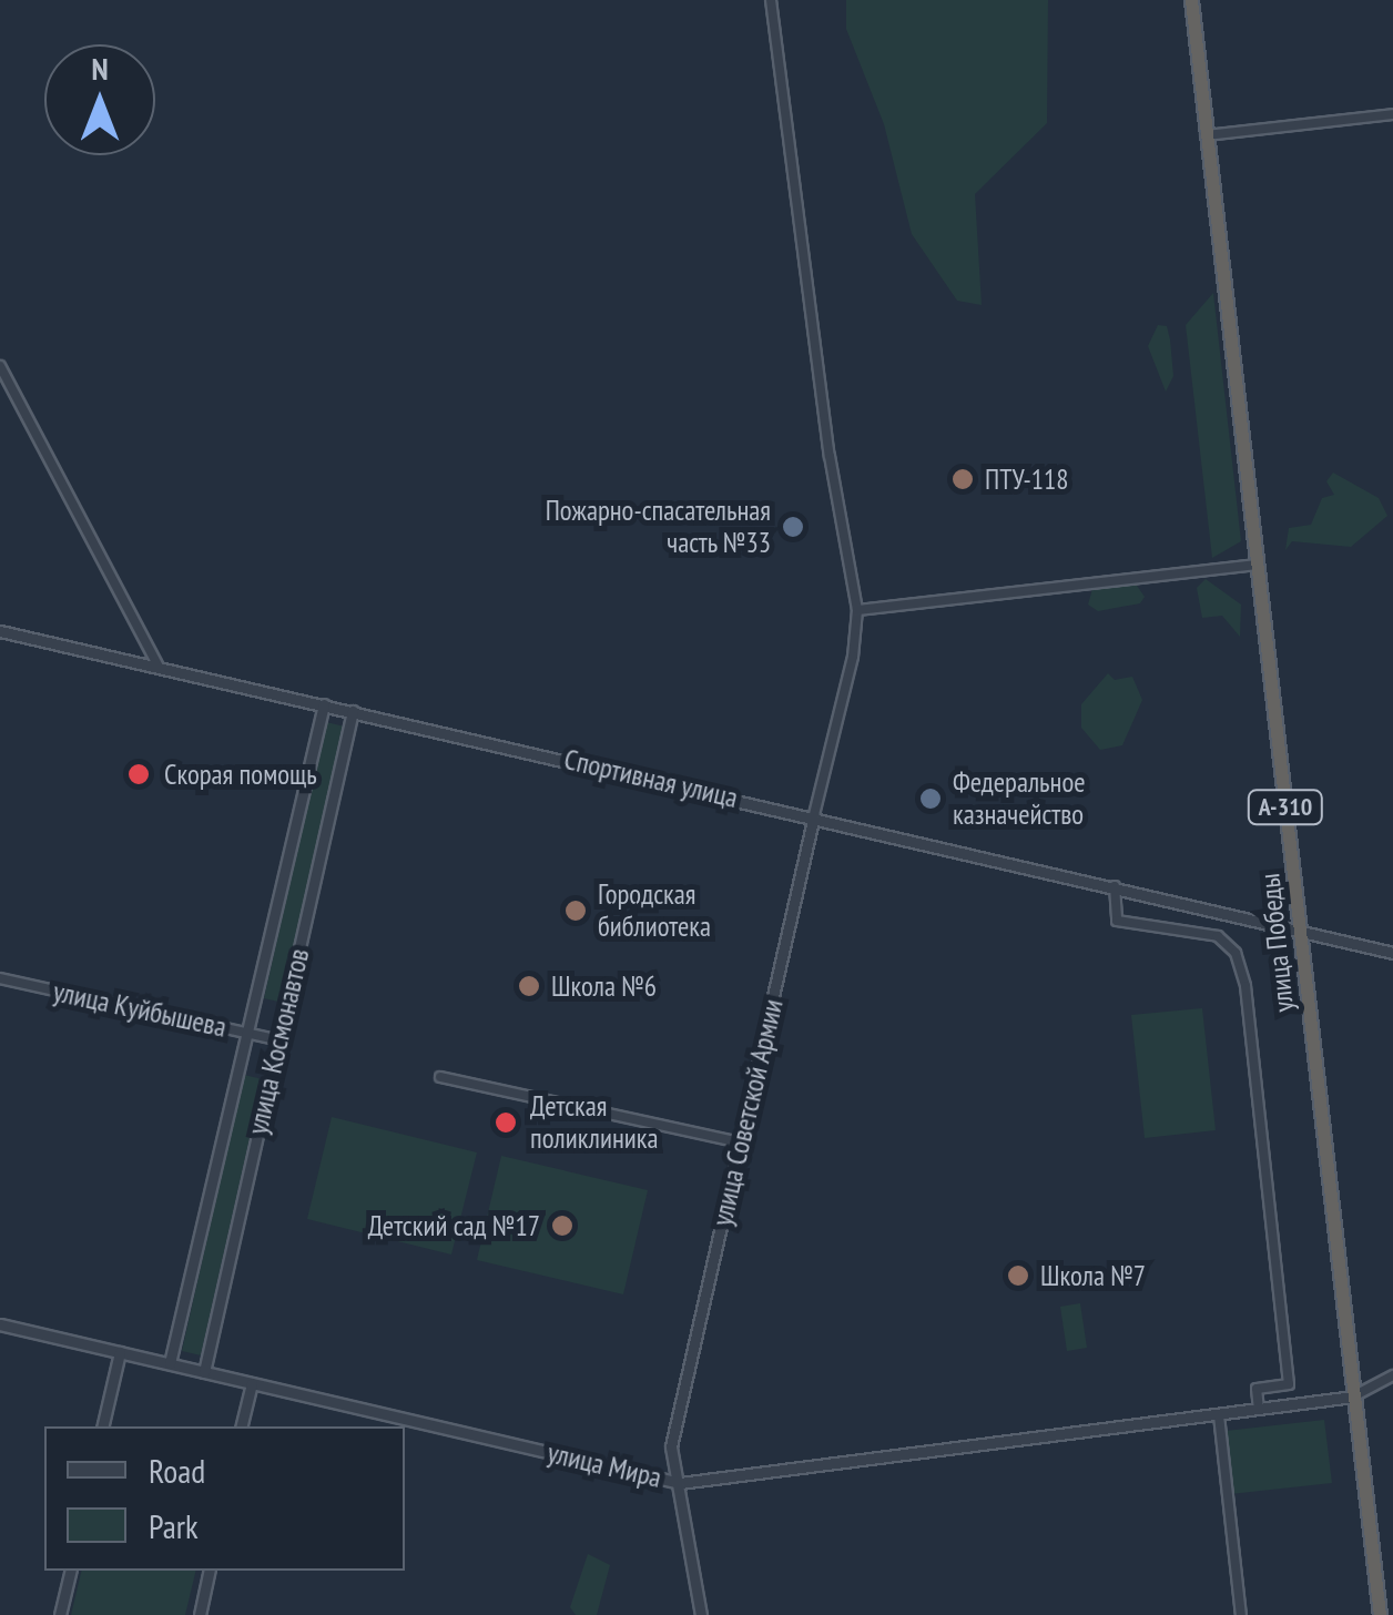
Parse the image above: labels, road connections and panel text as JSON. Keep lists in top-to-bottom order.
{
  "streets": {
    "highway": ["А-310", "улица Победы"],
    "street": [
      "Спортивная улица",
      "улица Куйбышева",
      "улица Космонавтов",
      "улица Советской Армии",
      "улица Мира"
    ]
  },
  "crossings": [
    ["Спортивная улица", "улица Победы"],
    ["Спортивная улица", "улица Космонавтов"],
    ["Спортивная улица", "улица Советской Армии"],
    ["улица Победы", "улица Мира"],
    ["улица Куйбышева", "улица Космонавтов"],
    ["улица Космонавтов", "улица Мира"],
    ["улица Советской Армии", "улица Мира"]
  ],
  "places": [
    "ПТУ-118",
    "Пожарно-спасательная часть №33",
    "Скорая помощь",
    "Федеральное казначейство",
    "Городская библиотека",
    "Школа №6",
    "Детская поликлиника",
    "Детский сад №17",
    "Школа №7"
  ],
  "legend": ["Road", "Park"],
  "north": "top"
}
